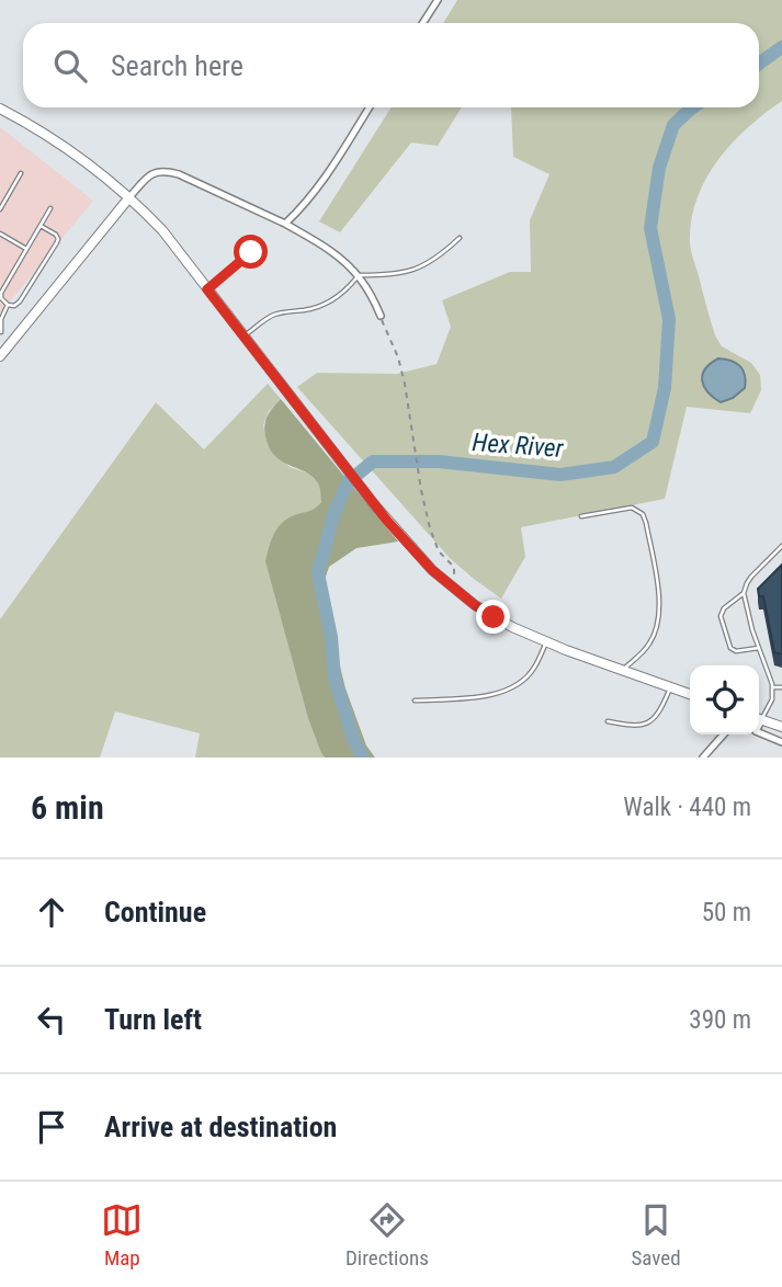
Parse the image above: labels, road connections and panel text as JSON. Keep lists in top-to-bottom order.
{
  "water": ["Hex River"],
  "page": {
    "search": "Search here",
    "heading": ["6 min", "Walk · 440 m"],
    "list": [
      ["Continue", "50 m"],
      ["Turn left", "390 m"],
      "Arrive at destination"
    ],
    "nav": ["Map", "Directions", "Saved"]
  }
}
